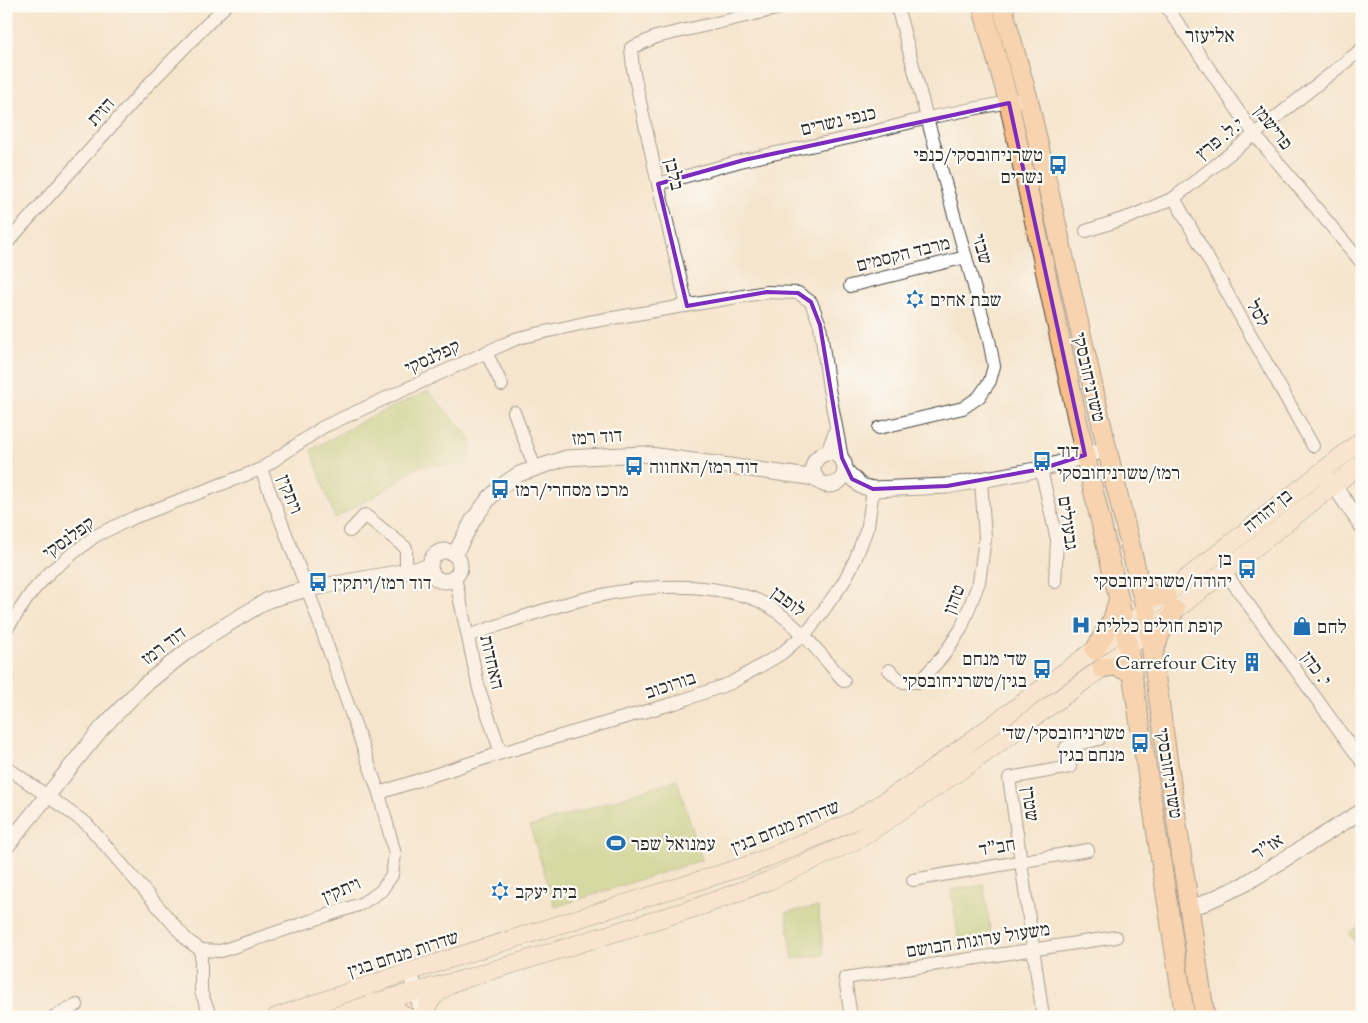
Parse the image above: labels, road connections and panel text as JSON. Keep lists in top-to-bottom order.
{
  "streets": {
    "main road": ["טשרניחובסקי", "בן יהודה", "שדרות מנחם בגין"],
    "street": [
      "הזית",
      "כנפי נשרים",
      "פרישמן",
      "י.ל. פרץ",
      "בלבן",
      "שבזי",
      "מרבד הקסמים",
      "לסל",
      "קפלנסקי",
      "דוד רמז",
      "ויתקין",
      "גבעולים",
      "טהון",
      "לופבן",
      "האחדות",
      "י. כהן",
      "בורוכוב",
      "שטרן",
      "חב\"ד",
      "אז\"ר",
      "משעול ערוגות הבושם"
    ]
  },
  "crossings": [
    ["כנפי נשרים", "בלבן"],
    ["כנפי נשרים", "שבזי"],
    ["כנפי נשרים", "טשרניחובסקי"],
    ["פרישמן", "י.ל. פרץ"],
    ["י.ל. פרץ", "לסל"],
    ["בלבן", "קפלנסקי"],
    ["שבזי", "מרבד הקסמים"],
    ["קפלנסקי", "דוד רמז"],
    ["קפלנסקי", "ויתקין"],
    ["טשרניחובסקי", "בן יהודה"],
    ["טשרניחובסקי", "שדרות מנחם בגין"],
    ["טשרניחובסקי", "אז\"ר"],
    ["דוד רמז", "ויתקין"],
    ["דוד רמז", "האחדות"],
    ["ויתקין", "בורוכוב"],
    ["בן יהודה", "י. כהן"],
    ["בן יהודה", "שדרות מנחם בגין"],
    ["לופבן", "האחדות"],
    ["לופבן", "בורוכוב"],
    ["האחדות", "בורוכוב"],
    ["שטרן", "חב\"ד"],
    ["שטרן", "משעול ערוגות הבושם"]
  ],
  "districts": ["אליעזר"],
  "places": {
    "bus stop": [
      "טשרניחובסקי/כנפי נשרים",
      "דוד רמז/טשרניחובסקי",
      "דוד רמז/האחווה",
      "מרכז מסחרי/רמז",
      "בן יהודה/טשרניחובסקי",
      "דוד רמז/ויתקין",
      "שד׳ מנחם בגין/טשרניחובסקי",
      "טשרניחובסקי/שד׳ מנחם בגין"
    ],
    "synagogue": ["שבת אחים", "בית יעקב"],
    "hospital": ["קופת חולים כללית"],
    "shop": ["לחם"],
    "building": ["Carrefour City"],
    "sports": ["עמנואל שפר"]
  }
}
